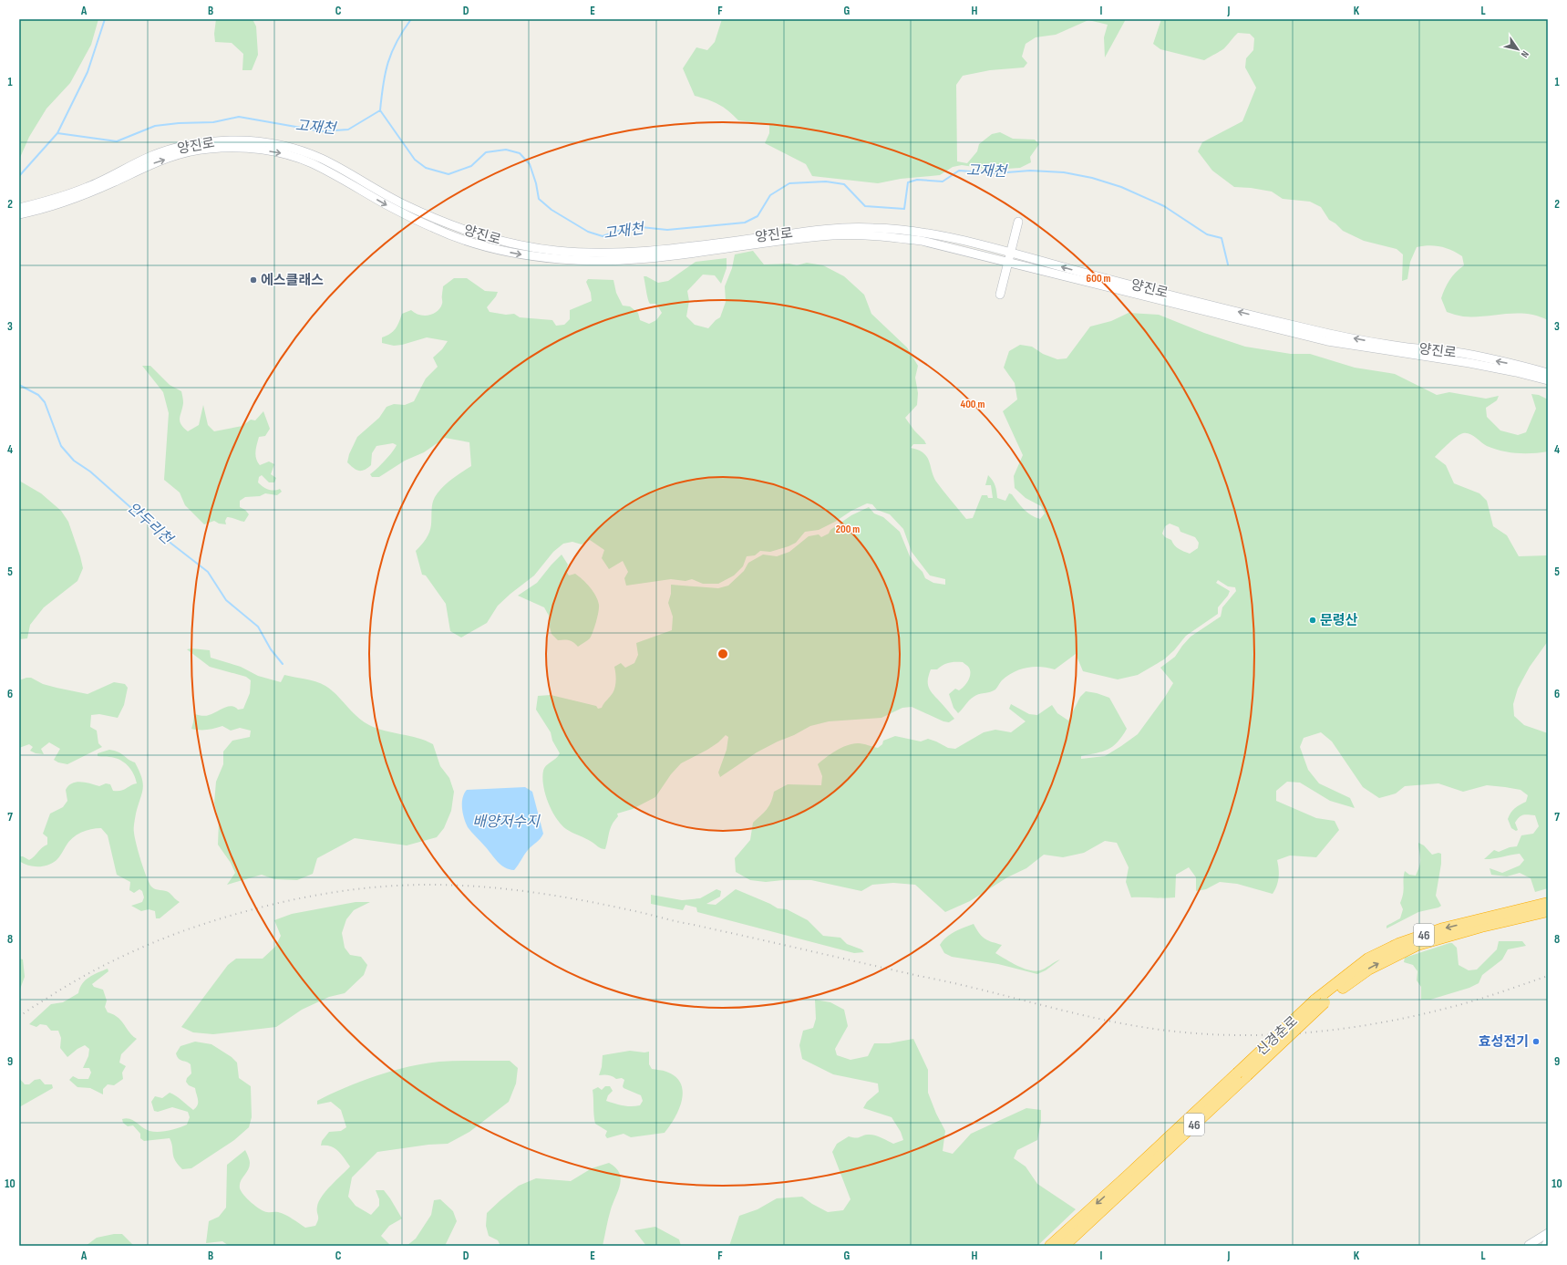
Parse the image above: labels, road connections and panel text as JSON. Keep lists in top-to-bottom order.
{
  "streets": {
    "highway": ["46", "신경춘로"],
    "main road": ["양진로"]
  },
  "water": ["고재천", "안두리천", "배양저수지"],
  "places": ["에스클래스", "문령산", "효성전기"],
  "north": "bottom right",
  "grid": {
    "columns": [
      "A",
      "B",
      "C",
      "D",
      "E",
      "F",
      "G",
      "H",
      "I",
      "J",
      "K",
      "L"
    ],
    "rows": [
      "1",
      "2",
      "3",
      "4",
      "5",
      "6",
      "7",
      "8",
      "9",
      "10"
    ]
  },
  "rings": ["600 m", "400 m", "200 m"]
}
